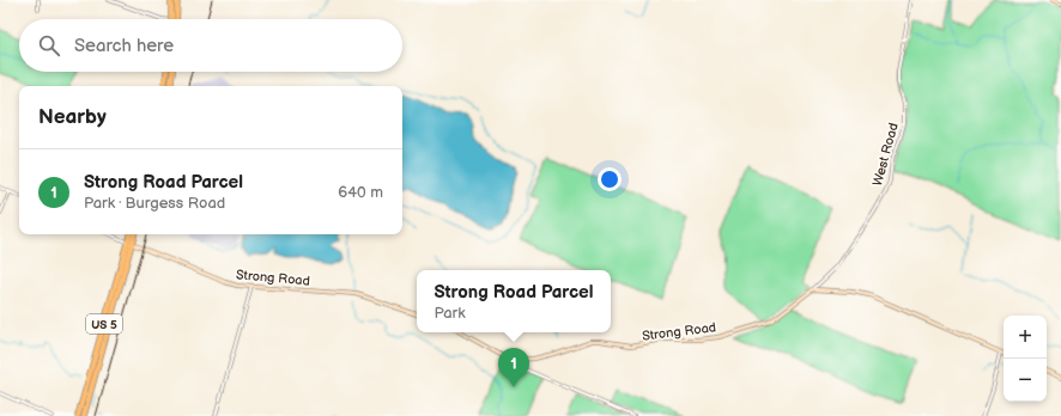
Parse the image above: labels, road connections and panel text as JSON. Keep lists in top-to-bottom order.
{
  "streets": {
    "highway": ["US 5"],
    "street": ["West Road", "Strong Road"]
  },
  "crossings": [
    ["West Road", "Strong Road"],
    ["Strong Road", "US 5"]
  ],
  "page": {
    "search": "Search here",
    "heading": "Nearby",
    "list": [
      {
        "mark": "1",
        "name": "Strong Road Parcel",
        "note": "Park · Burgess Road",
        "value": "640 m"
      }
    ],
    "popup": ["Strong Road Parcel", "Park"],
    "map_buttons": ["+", "−"],
    "pins": "1"
  }
}
